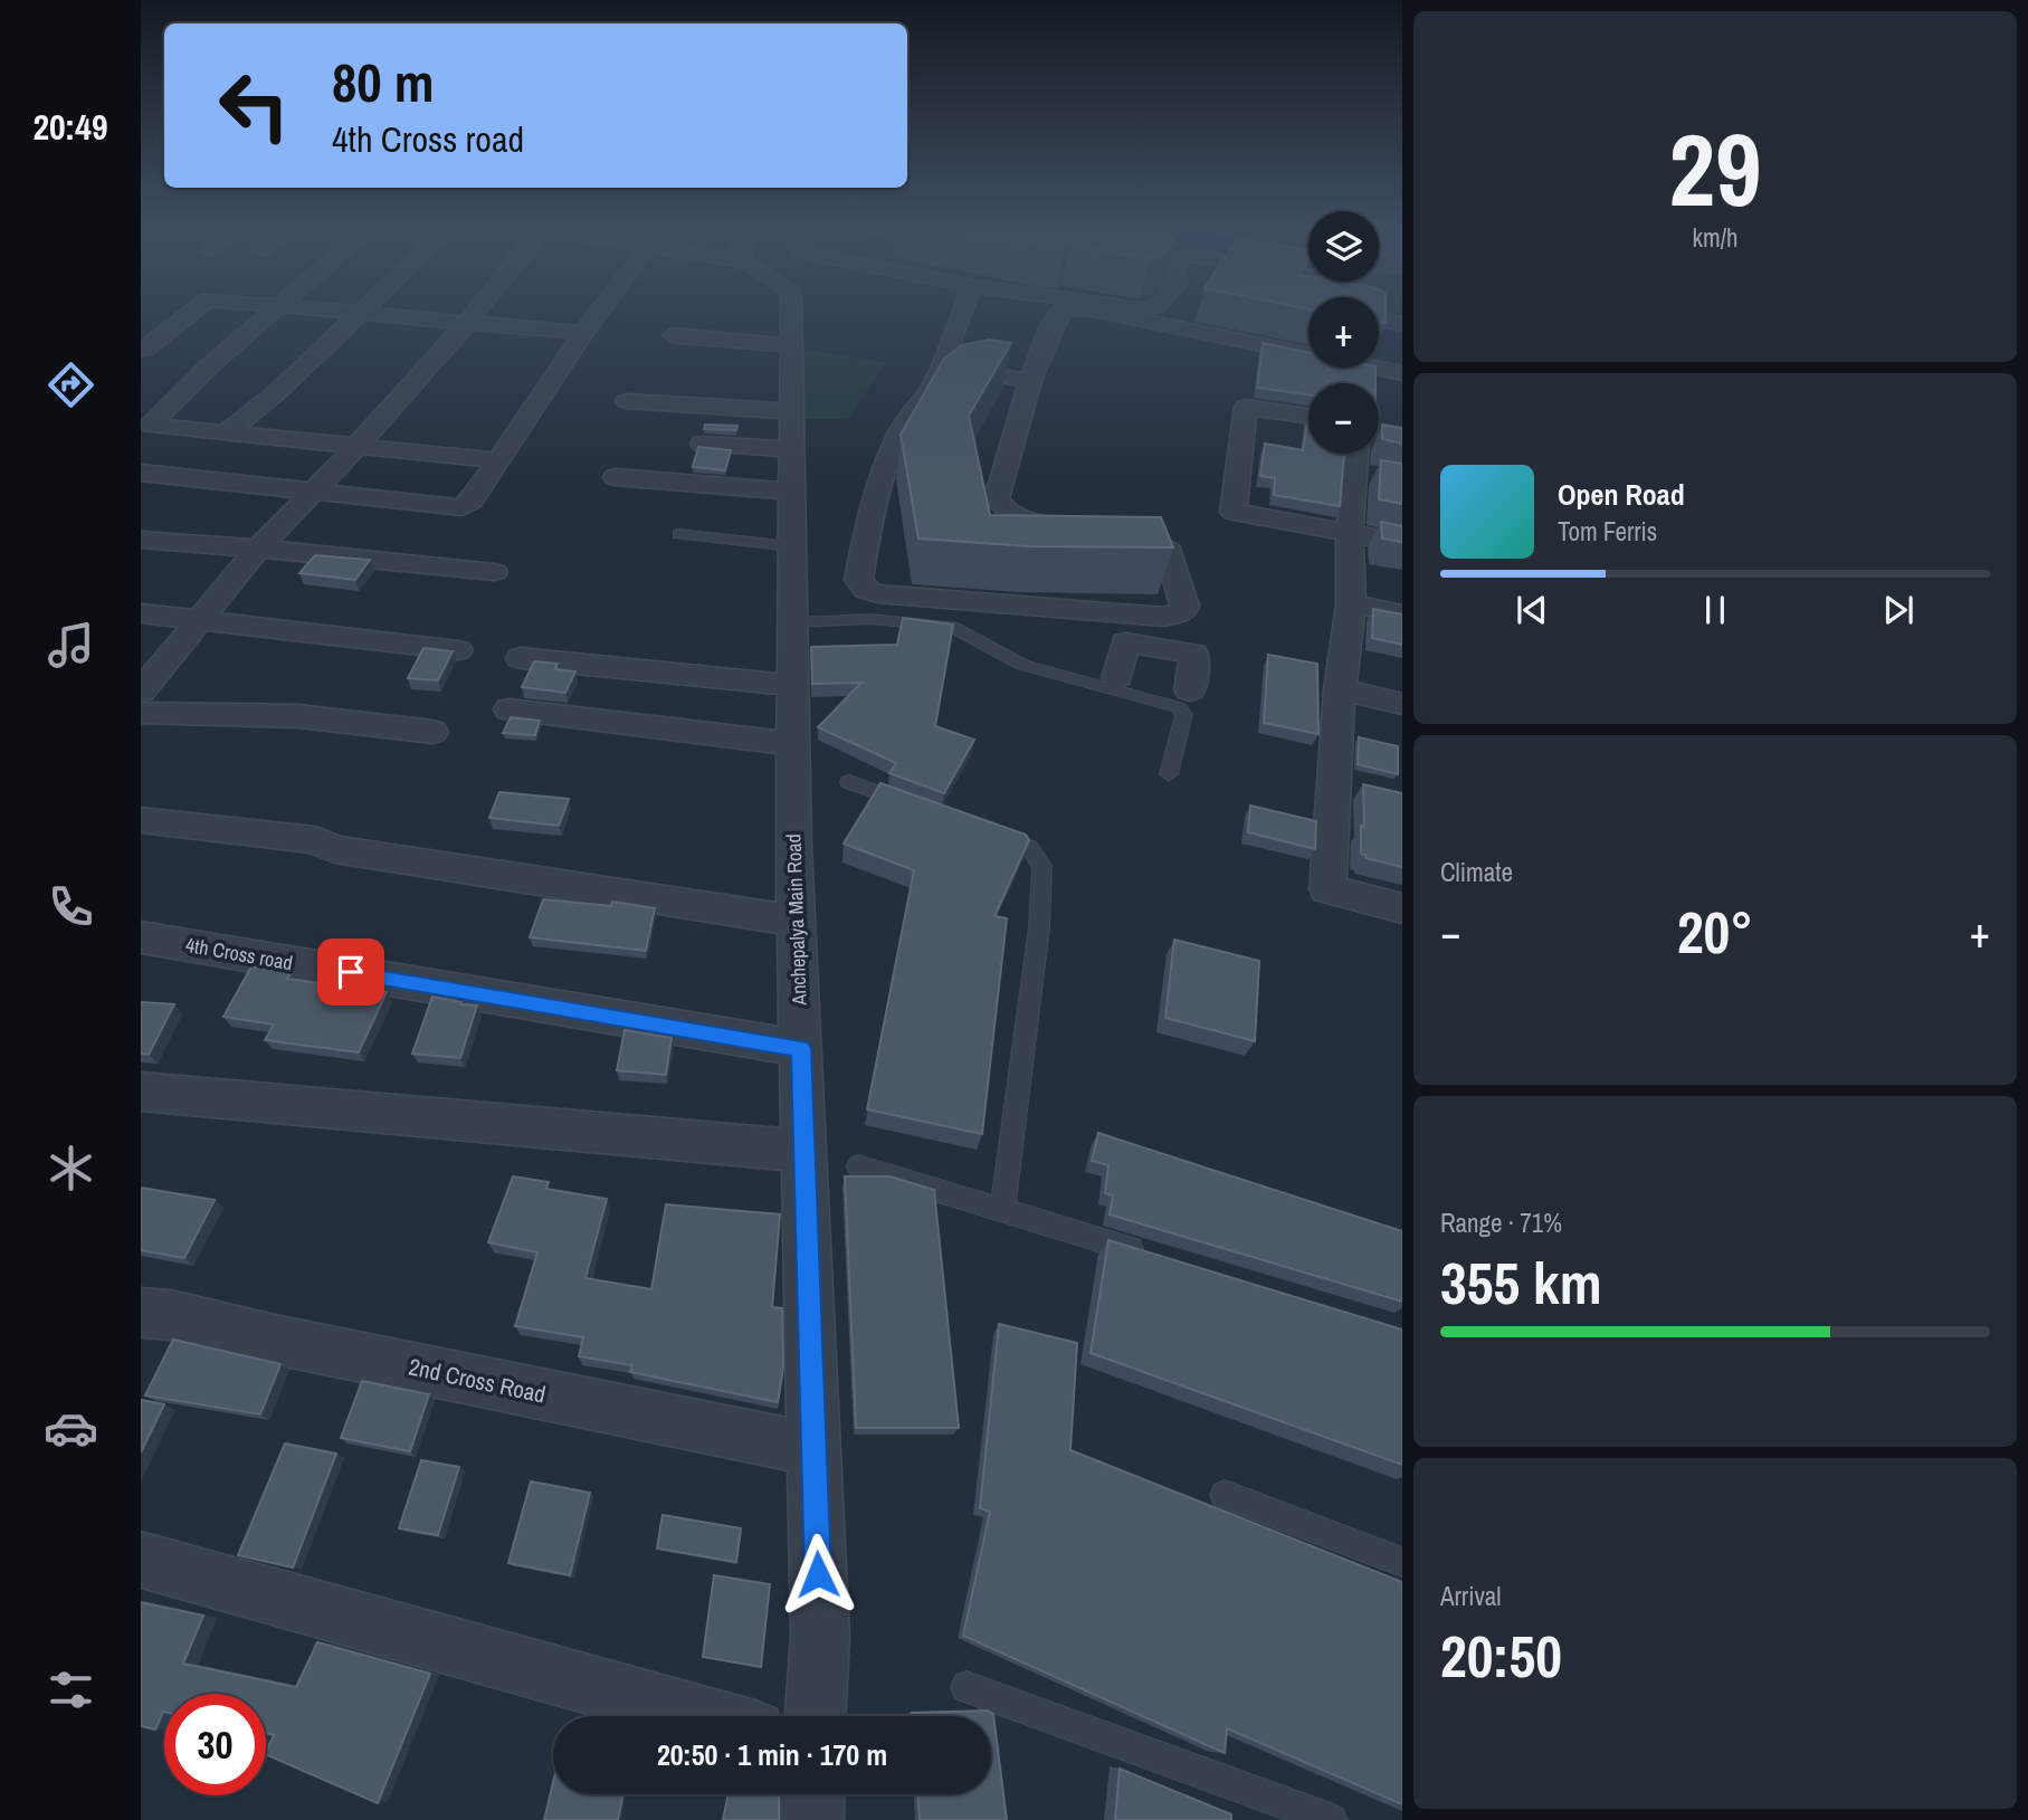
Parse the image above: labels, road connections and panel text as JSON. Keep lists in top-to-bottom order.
{
  "streets": {
    "street": ["Anchepalya Main Road", "4th Cross road", "2nd Cross Road"]
  },
  "crossings": [
    ["Anchepalya Main Road", "4th Cross road"],
    ["Anchepalya Main Road", "2nd Cross Road"]
  ],
  "page": {
    "tabs": "20:49",
    "tile": [
      ["29", "km/h"],
      "Climate",
      ["Range · 71%", "355 km"],
      ["Arrival", "20:50"]
    ],
    "turn": ["80 m", "4th Cross road"],
    "map_buttons": ["+", "−"],
    "song": ["Open Road", "Tom Ferris"],
    "heat": ["−", "20°", "+"],
    "limit": "30",
    "trip": "20:50 · 1 min · 170 m"
  }
}
